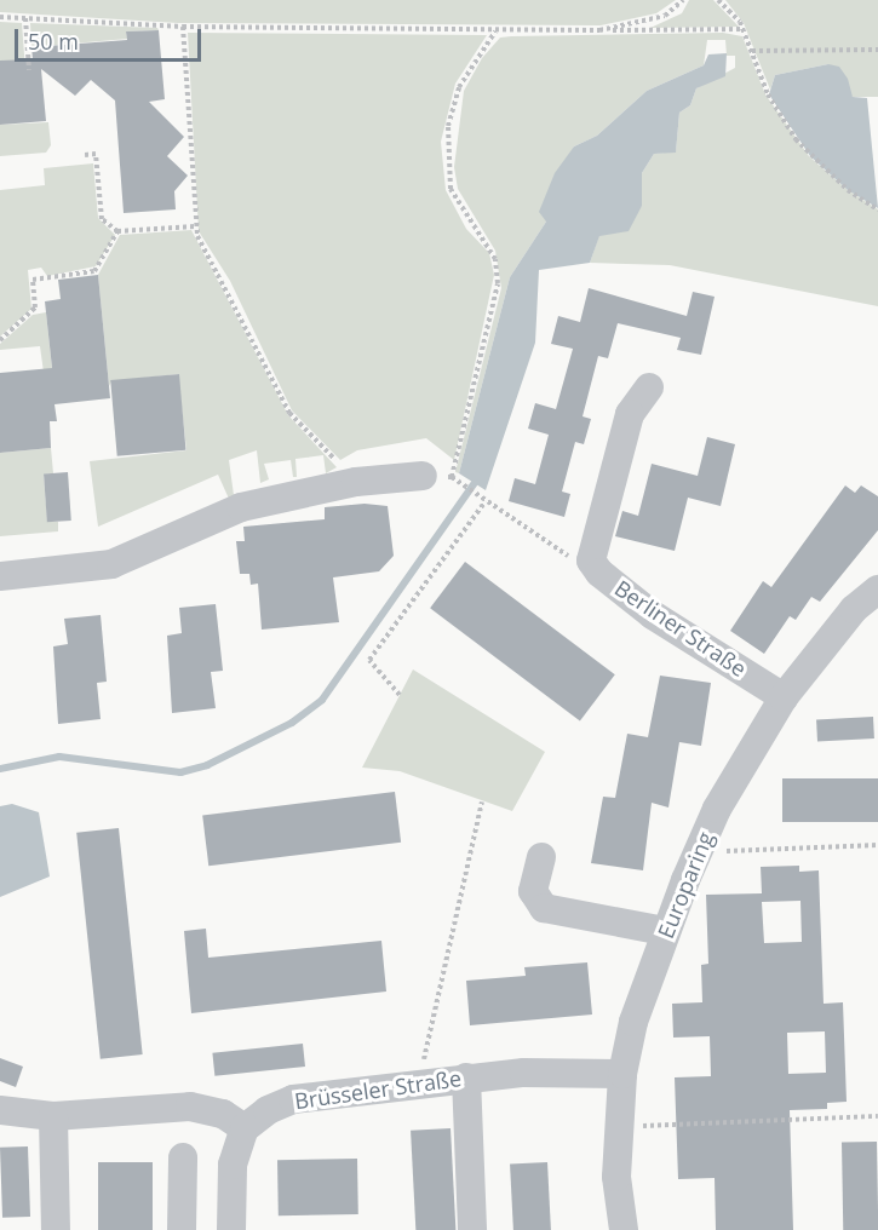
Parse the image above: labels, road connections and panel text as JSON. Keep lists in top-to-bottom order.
{
  "streets": {
    "street": ["Berliner Straße", "Europaring", "Brüsseler Straße"]
  },
  "crossings": [
    ["Berliner Straße", "Europaring"],
    ["Europaring", "Brüsseler Straße"]
  ],
  "scale_bar": "50 m"
}
